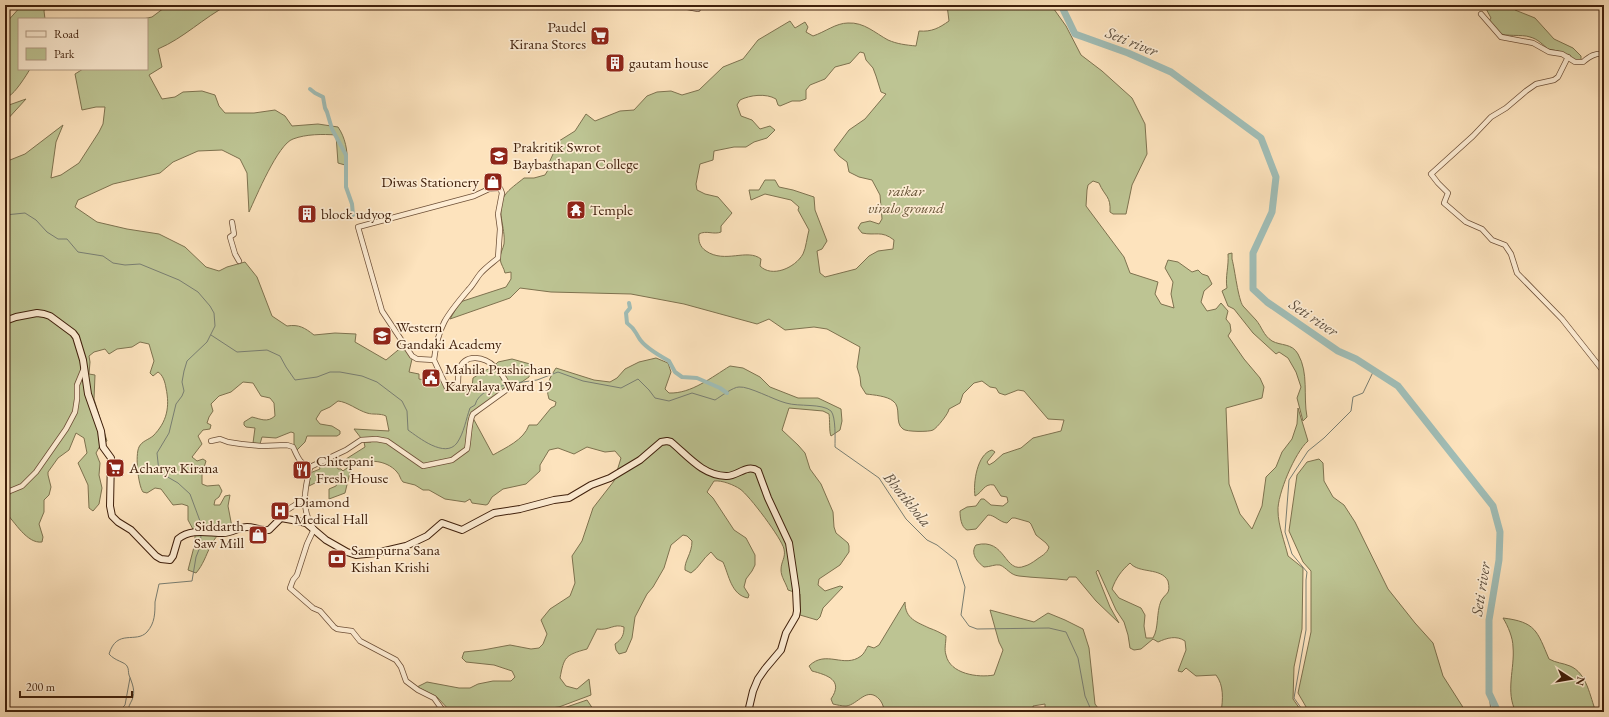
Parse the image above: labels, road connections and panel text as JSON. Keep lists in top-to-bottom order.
{
  "water": ["Seti river", "Bhotikhola"],
  "parks": ["raikar viralo ground"],
  "places": {
    "supermarket": ["Paudel Kirana Stores", "Acharya Kirana"],
    "building": ["gautam house", "block udyog"],
    "school or university": ["Prakritik Swrot Baybasthapan College", "Western Gandaki Academy"],
    "shop": ["Diwas Stationery", "Siddarth Saw Mill"],
    "temple": ["Temple"],
    "public building": ["Mahila Prashichan Karyalaya Ward 19"],
    "restaurant": ["Chitepani Fresh House"],
    "hospital": ["Diamond Medical Hall"],
    "bank": ["Sampurna Sana Kishan Krishi"]
  },
  "legend": ["Road", "Park"],
  "scale_bar": "200 m",
  "north": "right"
}
